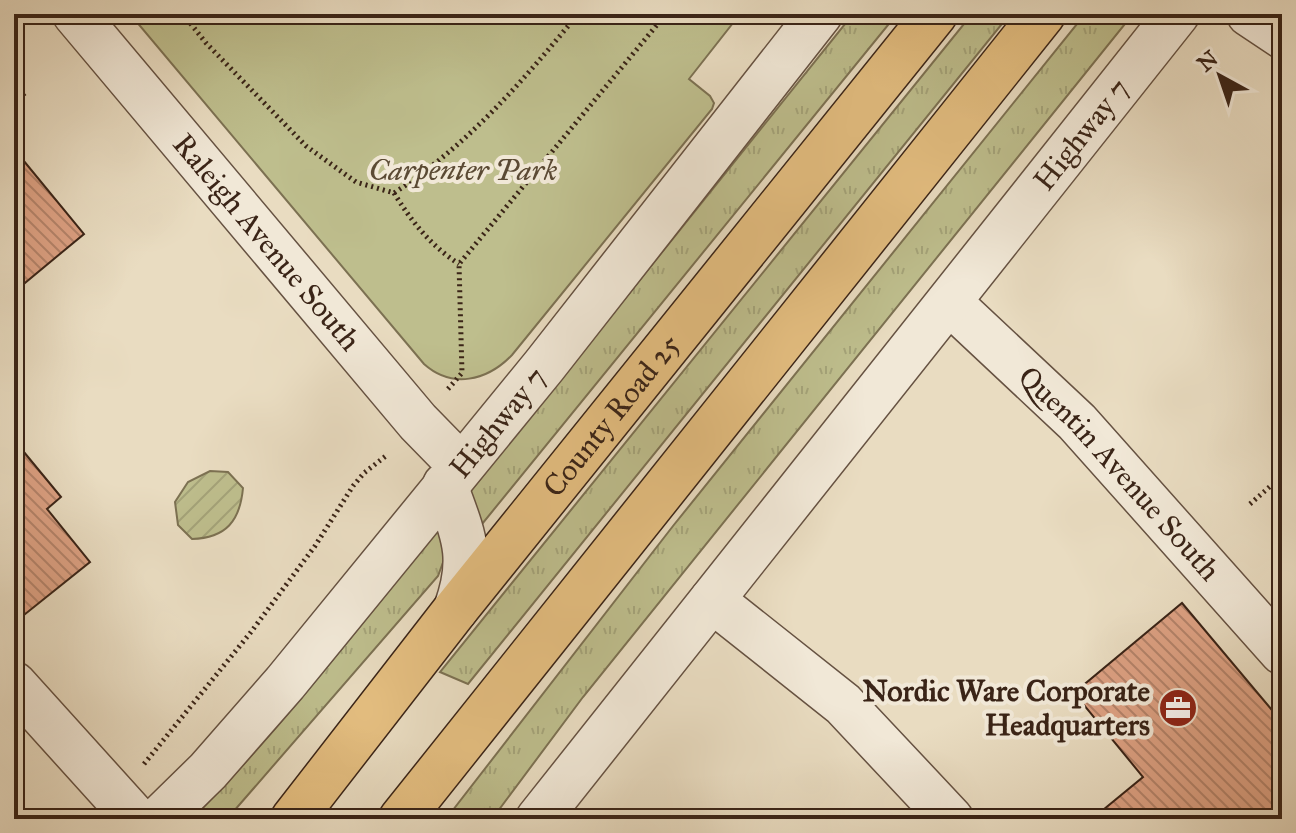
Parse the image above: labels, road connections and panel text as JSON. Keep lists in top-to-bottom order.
{
  "streets": {
    "main road": ["County Road 25"],
    "street": ["Highway 7", "Raleigh Avenue South", "Quentin Avenue South"]
  },
  "crossings": [
    ["Highway 7", "Raleigh Avenue South"],
    ["Highway 7", "Quentin Avenue South"]
  ],
  "parks": ["Carpenter Park"],
  "places": {
    "office": ["Nordic Ware Corporate Headquarters"]
  },
  "north": "top left"
}
